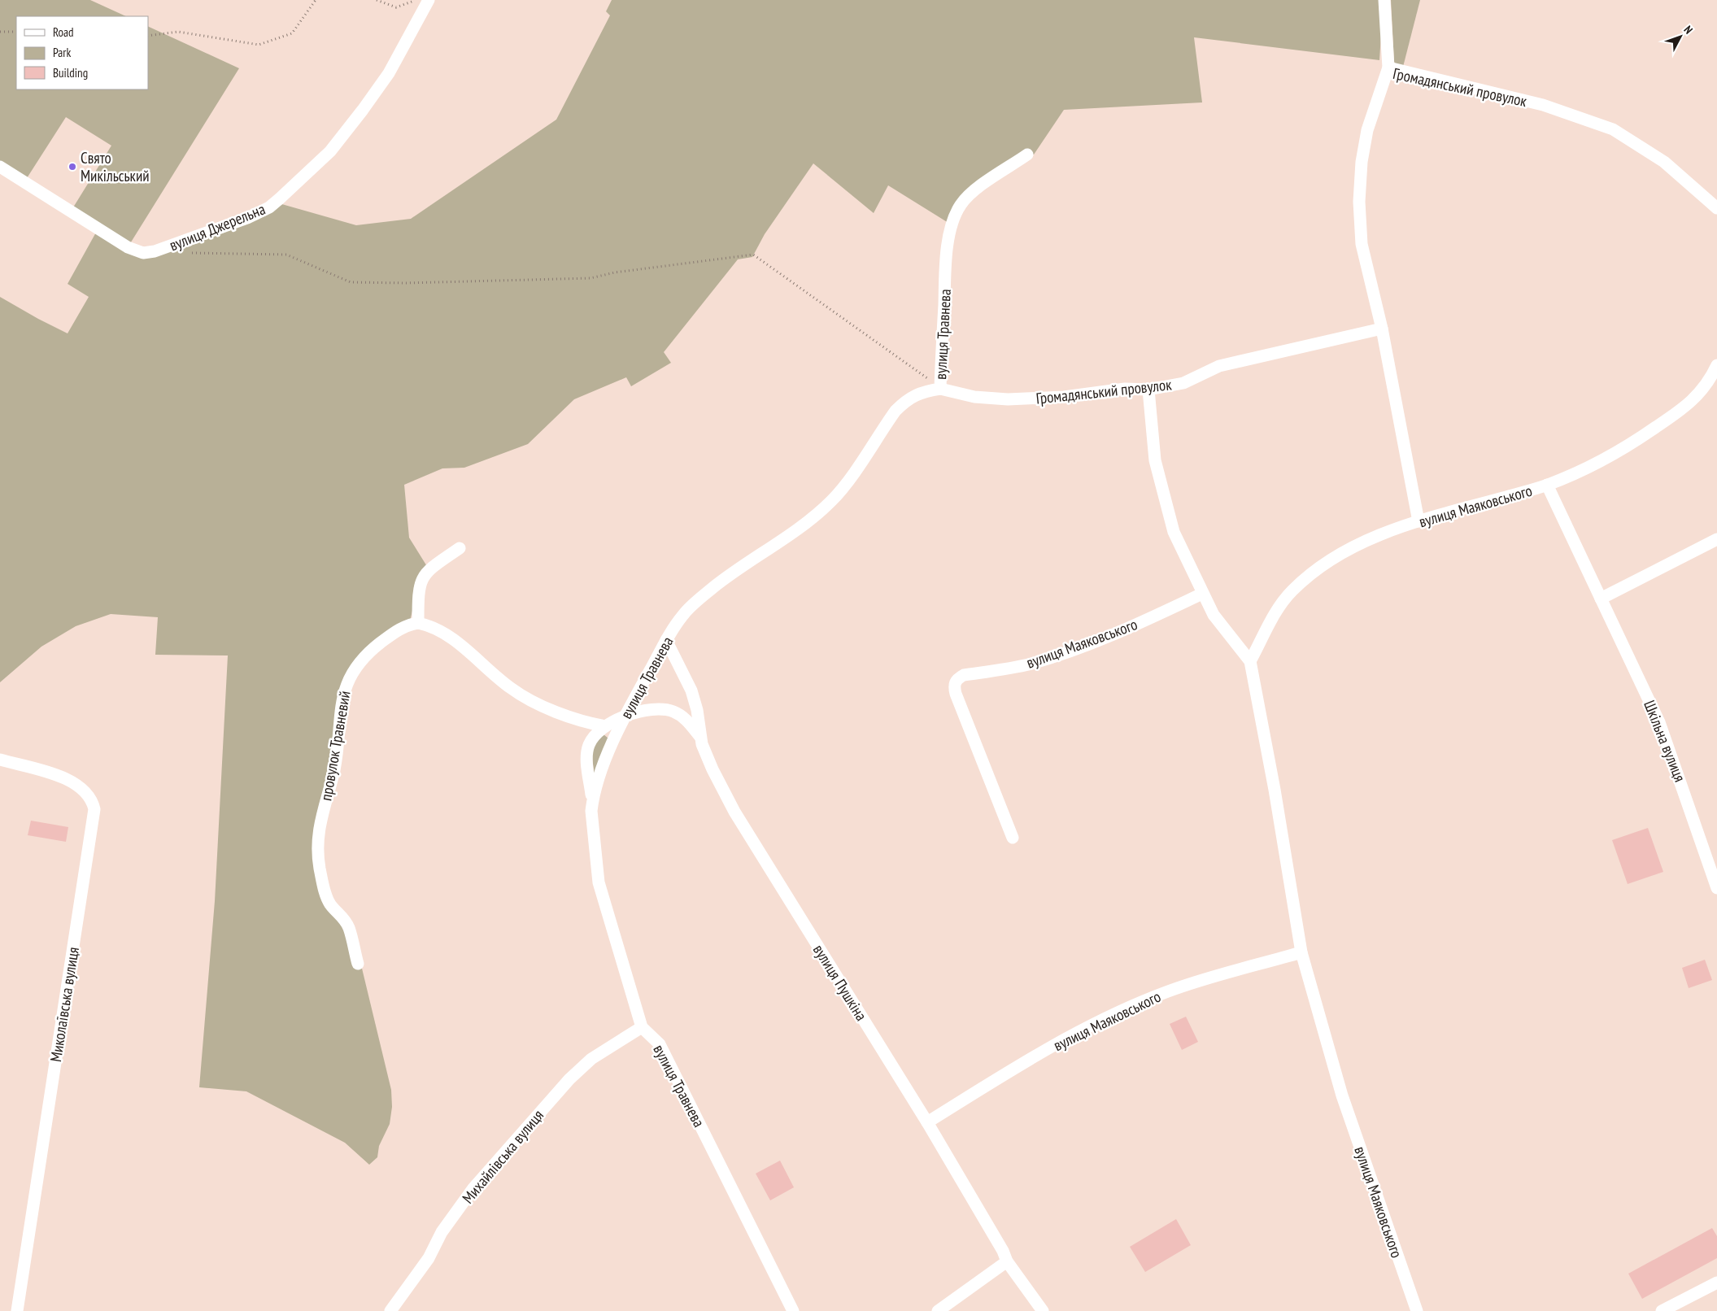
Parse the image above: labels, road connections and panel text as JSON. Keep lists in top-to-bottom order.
{
  "streets": {
    "street": [
      "Громадянський провулок",
      "вулиця Джерельна",
      "вулиця Травнева",
      "вулиця Маяковського",
      "Шкільна вулиця",
      "провулок Травневий",
      "вулиця Пушкіна",
      "Миколаївська вулиця",
      "Михайлівська вулиця"
    ]
  },
  "crossings": [
    ["Громадянський провулок", "вулиця Травнева"],
    ["Громадянський провулок", "вулиця Маяковського"],
    ["вулиця Травнева", "вулиця Пушкіна"],
    ["вулиця Травнева", "Михайлівська вулиця"],
    ["вулиця Маяковського", "Шкільна вулиця"],
    ["вулиця Маяковського", "вулиця Пушкіна"]
  ],
  "places": ["Свято Микільський"],
  "legend": ["Road", "Park", "Building"],
  "north": "top right"
}
